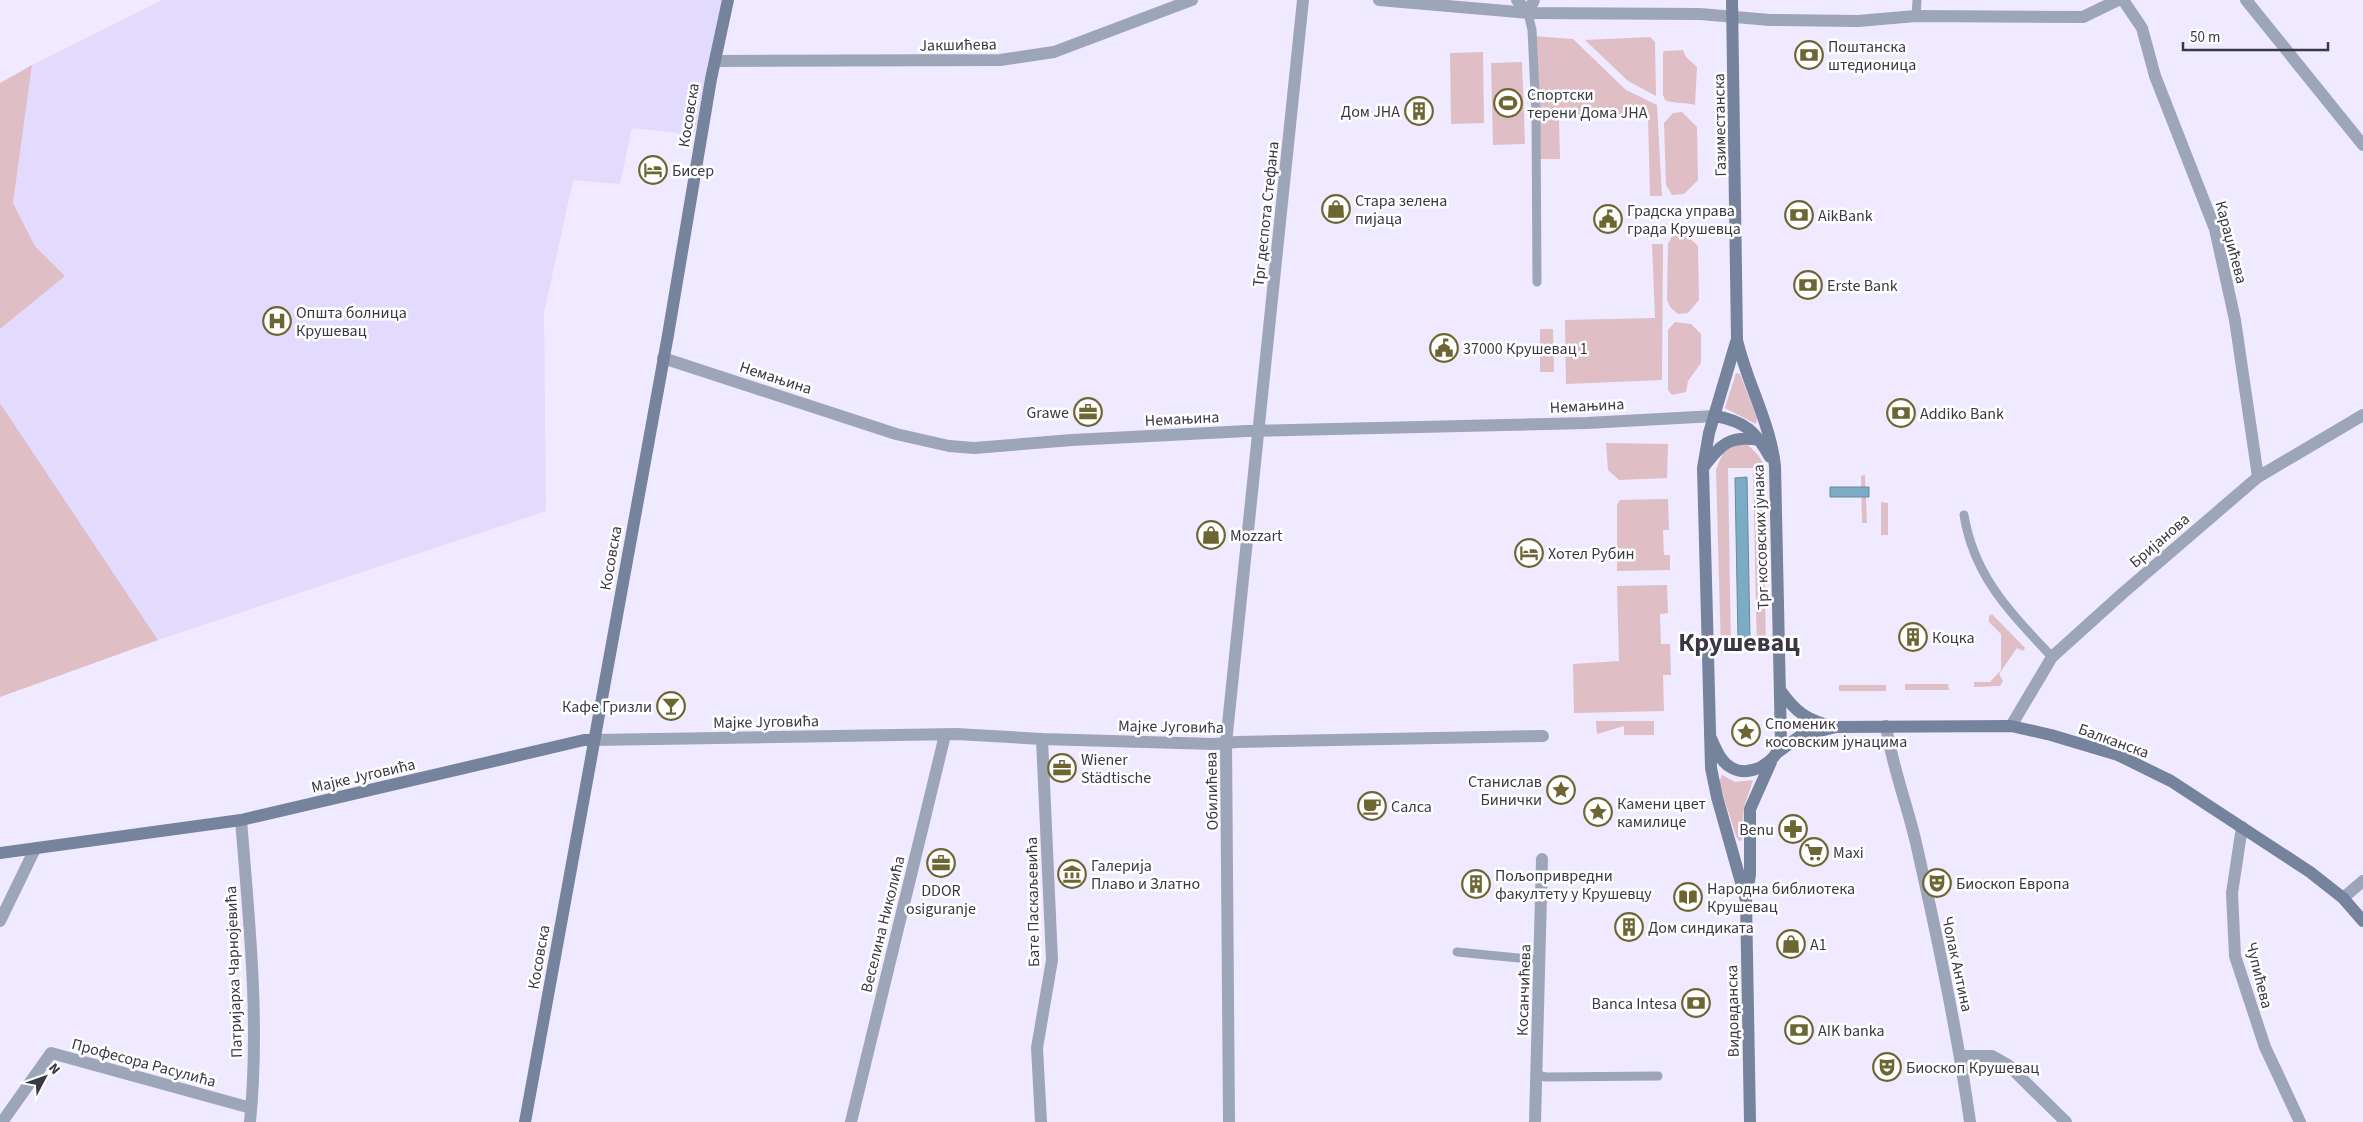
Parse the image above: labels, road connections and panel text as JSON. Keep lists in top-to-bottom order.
{
  "streets": {
    "main road": [
      "Косовска",
      "Газиместанска",
      "Трг косовских јунака",
      "Мајке Југовића",
      "Балканска",
      "Видовданска"
    ],
    "street": [
      "Јакшићева",
      "Трг деспота Стефана",
      "Караџићева",
      "Немањина",
      "Бријанова",
      "Обилићева",
      "Бате Паскаљевића",
      "Веселина Николића",
      "Чолак Антина",
      "Патријарха Чарнојевића",
      "Чупићева",
      "Косанчићева",
      "Професора Расулића"
    ]
  },
  "crossings": [
    ["Јакшићева", "Косовска"],
    ["Косовска", "Немањина"],
    ["Косовска", "Мајке Југовића"],
    ["Газиместанска", "Трг косовских јунака"],
    ["Трг деспота Стефана", "Немањина"],
    ["Трг деспота Стефана", "Обилићева"],
    ["Караџићева", "Бријанова"],
    ["Немањина", "Обилићева"],
    ["Трг косовских јунака", "Балканска"],
    ["Трг косовских јунака", "Видовданска"],
    ["Бријанова", "Балканска"],
    ["Мајке Југовића", "Обилићева"],
    ["Мајке Југовића", "Бате Паскаљевића"],
    ["Мајке Југовића", "Веселина Николића"],
    ["Мајке Југовића", "Патријарха Чарнојевића"],
    ["Балканска", "Чолак Антина"],
    ["Балканска", "Чупићева"],
    ["Балканска", "Видовданска"],
    ["Патријарха Чарнојевића", "Професора Расулића"]
  ],
  "districts": ["Крушевац"],
  "places": {
    "bank": [
      "Поштанска штедионица",
      "AikBank",
      "Erste Bank",
      "Addiko Bank",
      "Banca Intesa",
      "AIK banka"
    ],
    "sports": ["Спортски терени Дома ЈНА"],
    "building": [
      "Дом ЈНА",
      "Коцка",
      "Пољопривредни факултету у Крушевцу",
      "Дом синдиката"
    ],
    "hotel": ["Бисер", "Хотел Рубин"],
    "shop": ["Стара зелена пијаца", "Mozzart", "A1"],
    "public building": ["Градска управа града Крушевца", "37000 Крушевац 1"],
    "hospital": ["Општа болница Крушевац"],
    "office": ["Grawe", "Wiener Städtische", "DDOR osiguranje"],
    "bar": ["Кафе Гризли"],
    "place": ["Споменик косовским јунацима", "Станислав Бинички", "Камени цвет камилице"],
    "cafe": ["Салса"],
    "pharmacy": ["Benu"],
    "supermarket": ["Maxi"],
    "museum": ["Галерија Плаво и Златно"],
    "theatre": ["Биоскоп Европа", "Биоскоп Крушевац"],
    "library": ["Народна библиотека Крушевац"]
  },
  "scale_bar": "50 m",
  "north": "top right"
}
